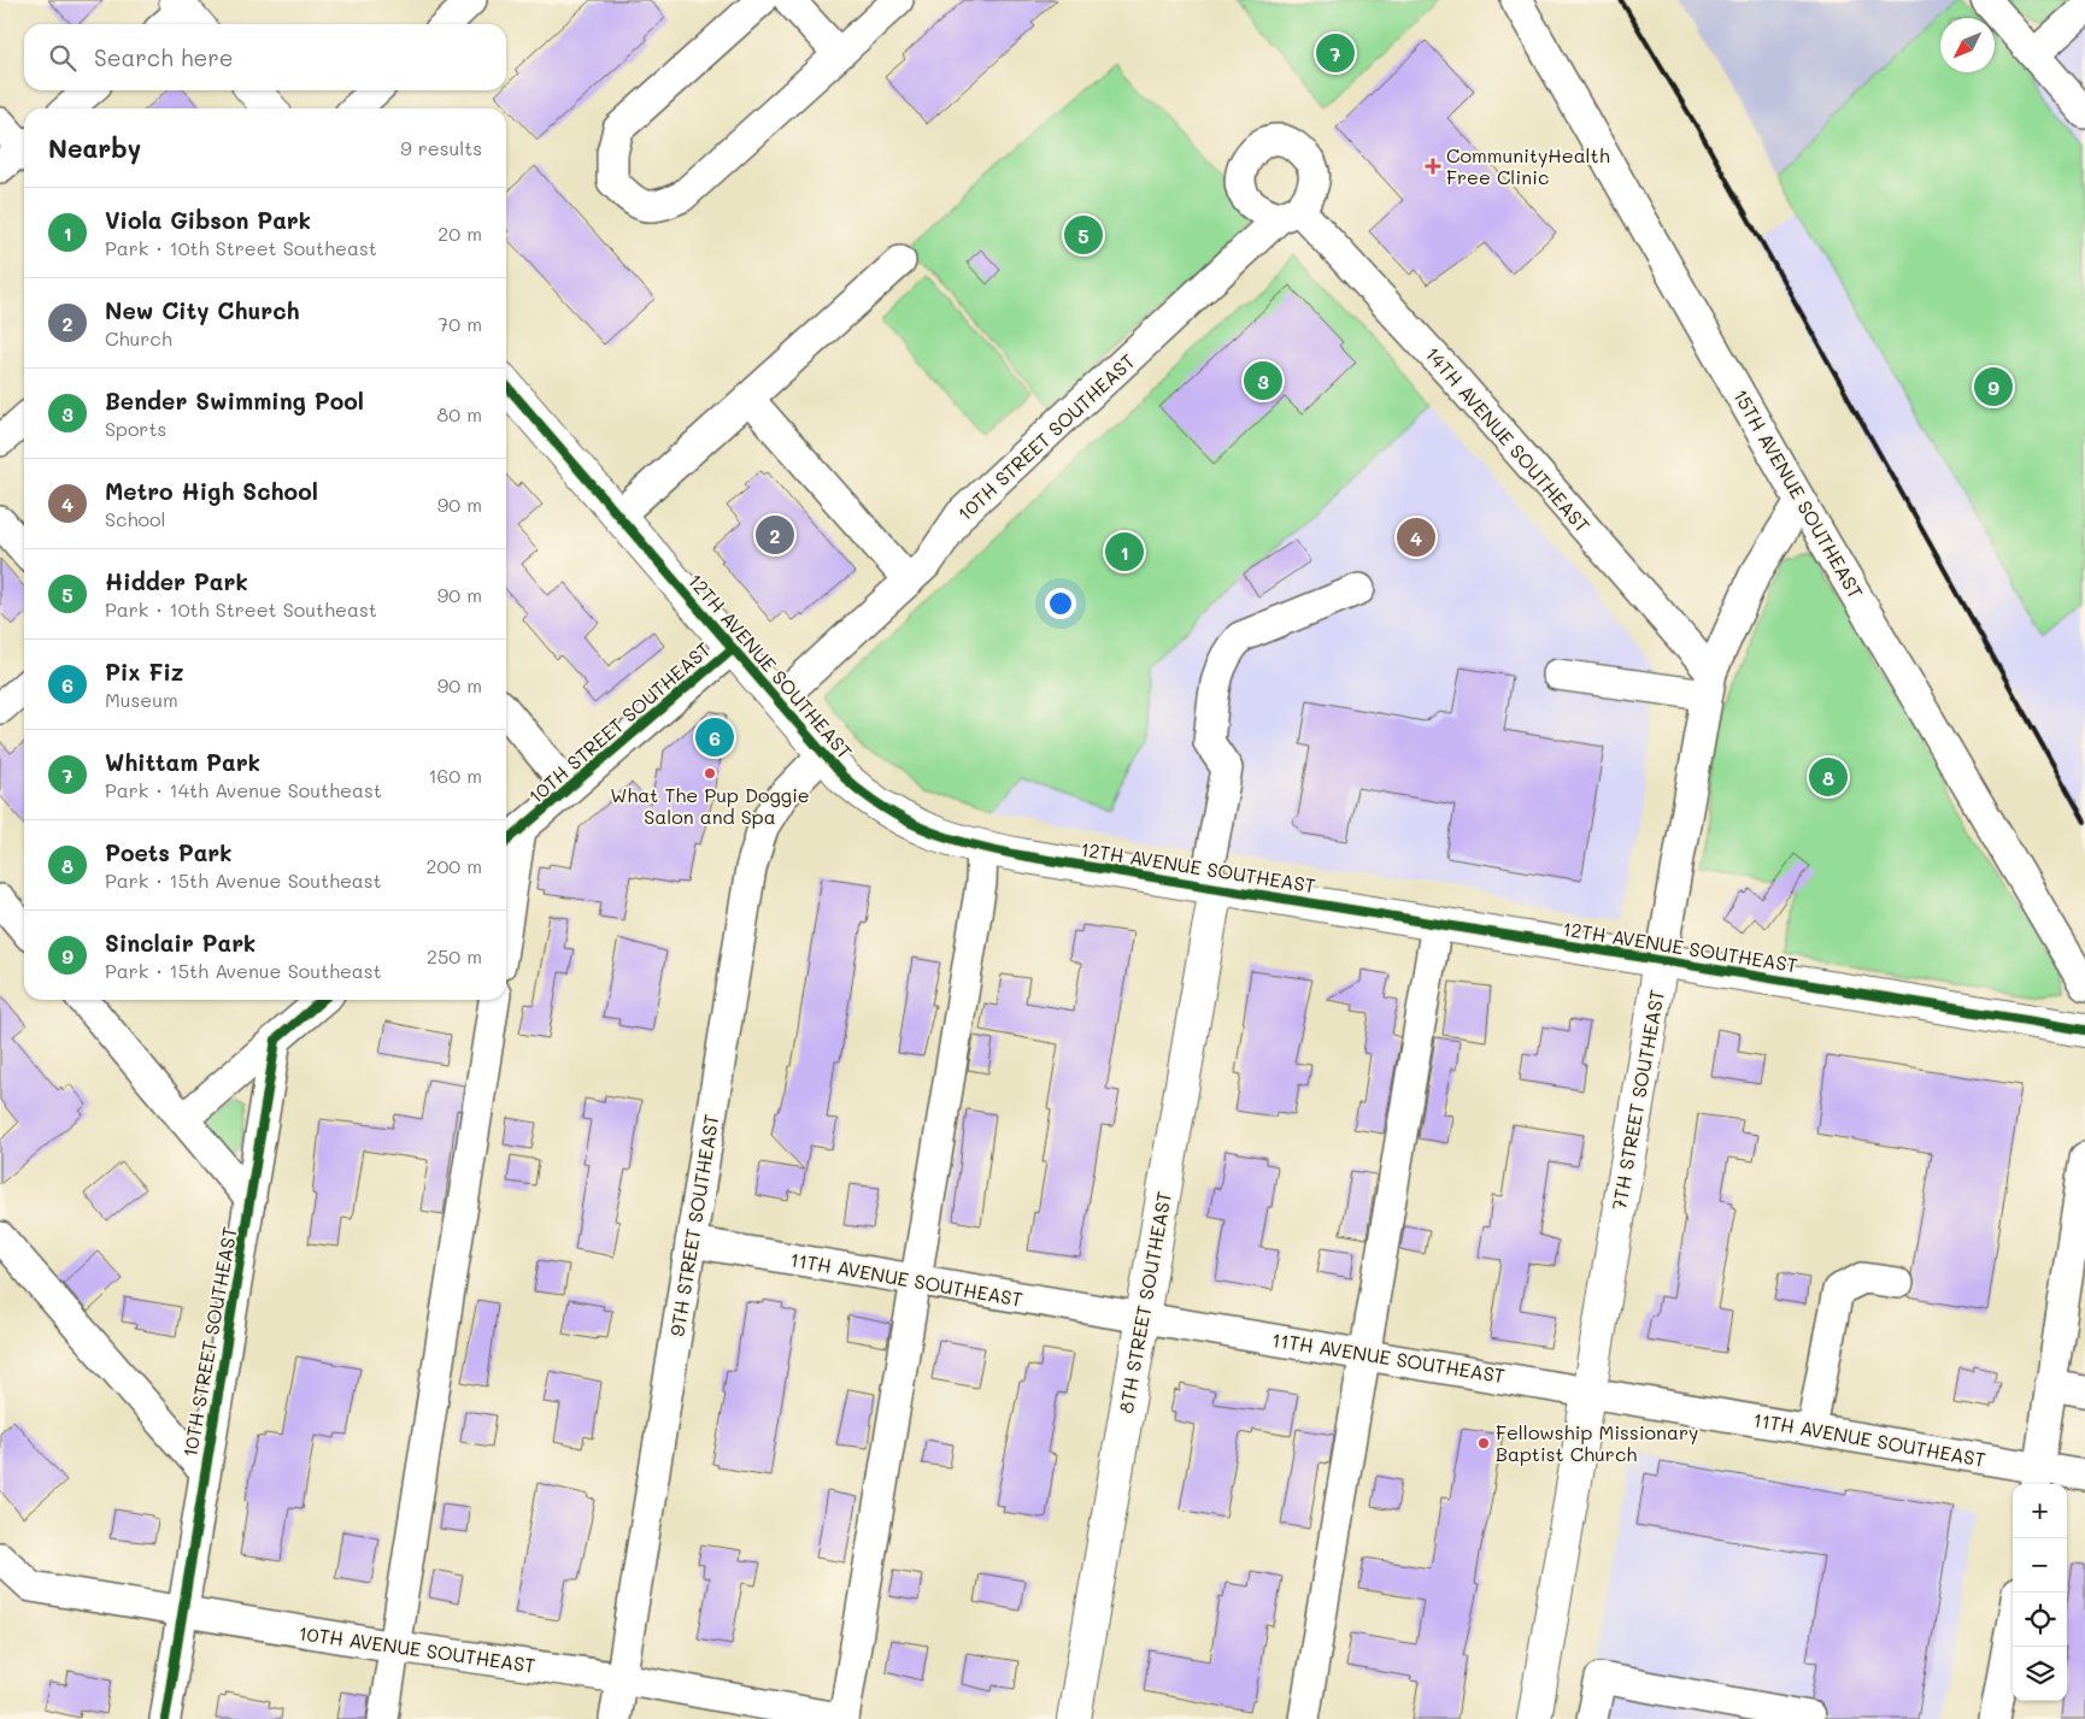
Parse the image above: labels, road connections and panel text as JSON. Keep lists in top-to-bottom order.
{
  "streets": {
    "main road": ["12TH AVENUE SOUTHEAST", "7TH STREET SOUTHEAST", "8TH STREET SOUTHEAST"],
    "street": [
      "10TH STREET SOUTHEAST",
      "14TH AVENUE SOUTHEAST",
      "15TH AVENUE SOUTHEAST",
      "9TH STREET SOUTHEAST",
      "11TH AVENUE SOUTHEAST",
      "10TH AVENUE SOUTHEAST"
    ]
  },
  "crossings": [
    ["10TH STREET SOUTHEAST", "14TH AVENUE SOUTHEAST"],
    ["10TH STREET SOUTHEAST", "12TH AVENUE SOUTHEAST"],
    ["10TH STREET SOUTHEAST", "10TH AVENUE SOUTHEAST"],
    ["14TH AVENUE SOUTHEAST", "7TH STREET SOUTHEAST"],
    ["15TH AVENUE SOUTHEAST", "7TH STREET SOUTHEAST"],
    ["12TH AVENUE SOUTHEAST", "7TH STREET SOUTHEAST"],
    ["12TH AVENUE SOUTHEAST", "9TH STREET SOUTHEAST"],
    ["12TH AVENUE SOUTHEAST", "8TH STREET SOUTHEAST"],
    ["7TH STREET SOUTHEAST", "11TH AVENUE SOUTHEAST"],
    ["9TH STREET SOUTHEAST", "11TH AVENUE SOUTHEAST"],
    ["9TH STREET SOUTHEAST", "10TH AVENUE SOUTHEAST"],
    ["11TH AVENUE SOUTHEAST", "8TH STREET SOUTHEAST"]
  ],
  "places": {
    "health": ["CommunityHealth Free Clinic"],
    "other": ["What The Pup Doggie Salon and Spa", "Fellowship Missionary Baptist Church"]
  },
  "north": "bottom left",
  "page": {
    "search": "Search here",
    "pins": [
      "7",
      "5",
      "3",
      "9",
      "2",
      "4",
      "1",
      "6",
      "8"
    ],
    "heading": ["Nearby", "9 results"],
    "list": [
      {
        "mark": "1",
        "name": "Viola Gibson Park",
        "note": "Park · 10th Street Southeast",
        "value": "20 m"
      },
      {
        "mark": "2",
        "name": "New City Church",
        "note": "Church",
        "value": "70 m"
      },
      {
        "mark": "3",
        "name": "Bender Swimming Pool",
        "note": "Sports",
        "value": "80 m"
      },
      {
        "mark": "4",
        "name": "Metro High School",
        "note": "School",
        "value": "90 m"
      },
      {
        "mark": "5",
        "name": "Hidder Park",
        "note": "Park · 10th Street Southeast",
        "value": "90 m"
      },
      {
        "mark": "6",
        "name": "Pix Fiz",
        "note": "Museum",
        "value": "90 m"
      },
      {
        "mark": "7",
        "name": "Whittam Park",
        "note": "Park · 14th Avenue Southeast",
        "value": "160 m"
      },
      {
        "mark": "8",
        "name": "Poets Park",
        "note": "Park · 15th Avenue Southeast",
        "value": "200 m"
      },
      {
        "mark": "9",
        "name": "Sinclair Park",
        "note": "Park · 15th Avenue Southeast",
        "value": "250 m"
      }
    ],
    "map_buttons": ["+", "−"]
  }
}
